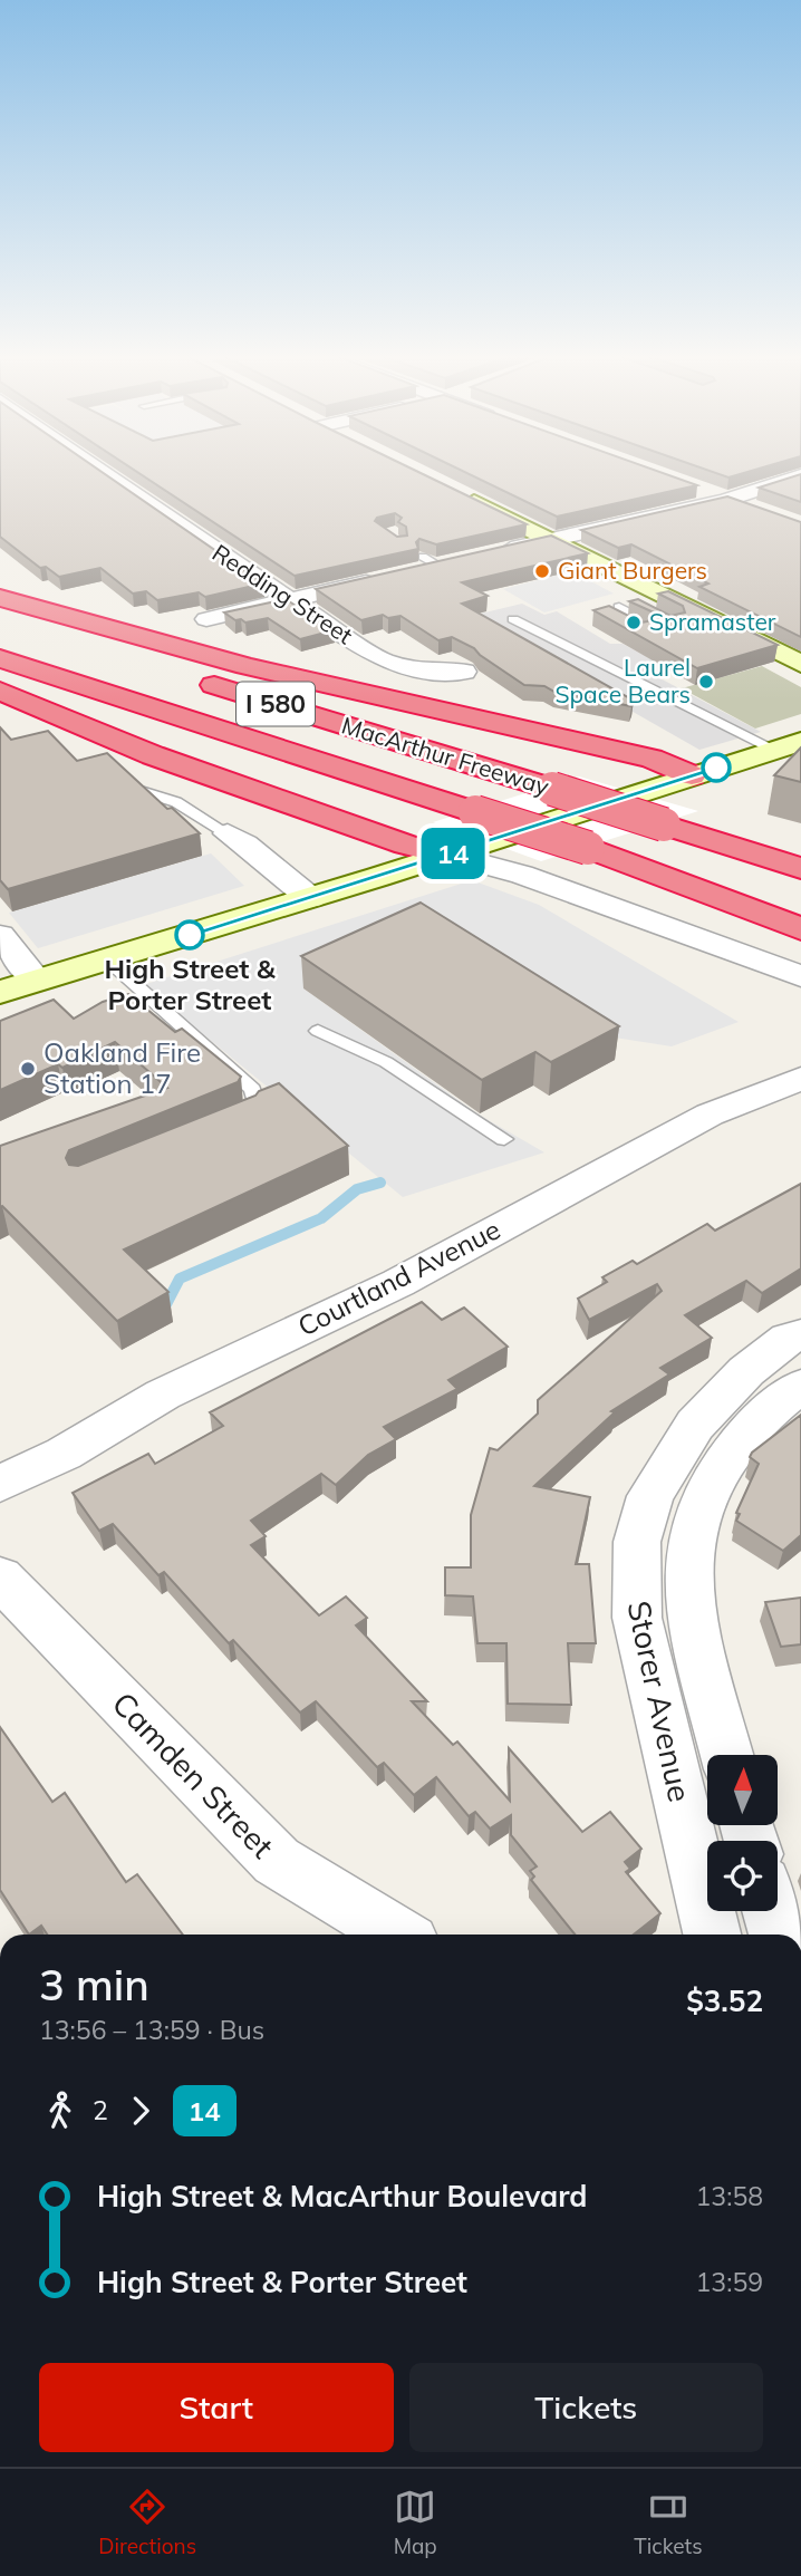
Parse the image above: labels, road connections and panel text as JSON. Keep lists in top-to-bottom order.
{
  "streets": {
    "highway": ["I 580", "MacArthur Freeway"],
    "street": [
      "Redding Street",
      "Courtland Avenue",
      "Storer Avenue",
      "Camden Street"
    ]
  },
  "places": [
    "Giant Burgers",
    "Spramaster",
    "Laurel Space Bears",
    "High Street & Porter Street",
    "Oakland Fire Station 17"
  ],
  "lines": ["bus line 14"],
  "north": "top",
  "page": {
    "on_map": "14",
    "heading": ["3 min", "13:56 – 13:59 · Bus", "$3.52"],
    "legs": ["2", "14"],
    "list": [
      {
        "name": "High Street & MacArthur Boulevard",
        "value": "13:58"
      },
      {
        "name": "High Street & Porter Street",
        "value": "13:59"
      }
    ],
    "buttons": ["Start", "Tickets"],
    "tabs": ["Directions", "Map", "Tickets"]
  }
}
